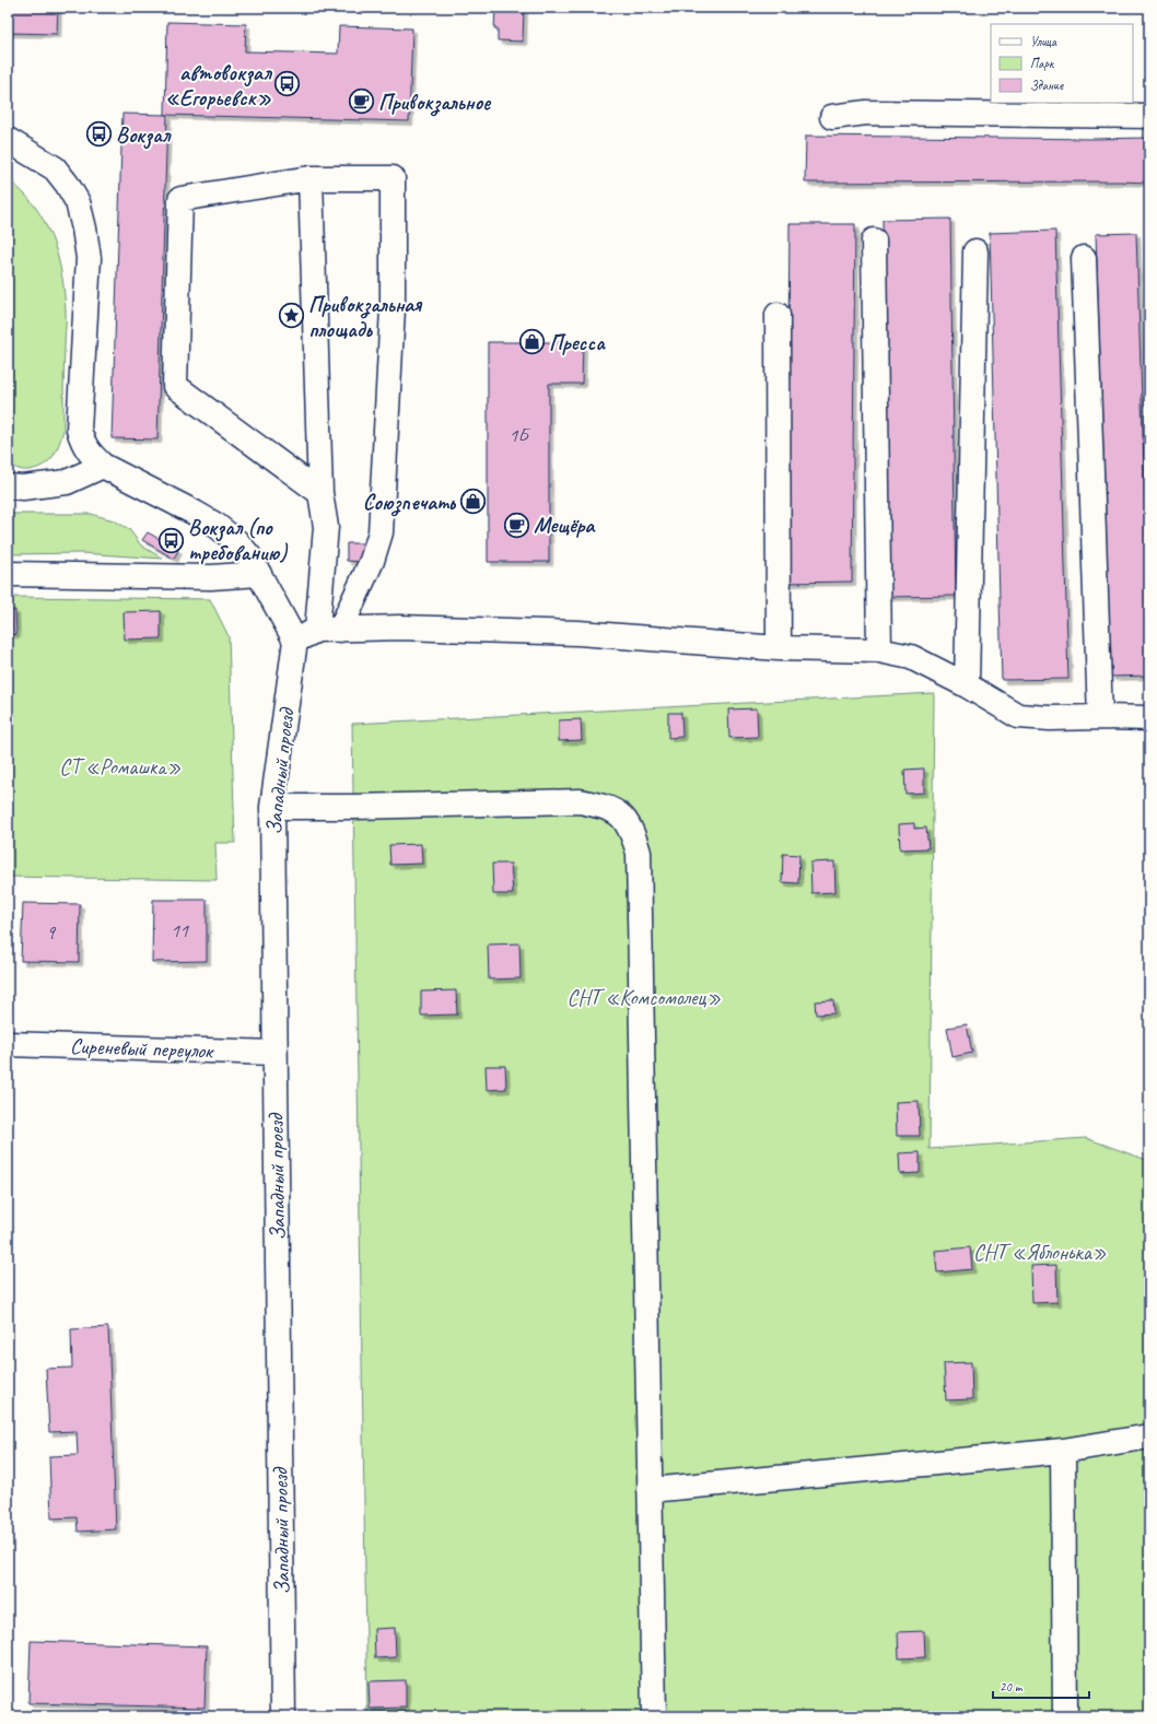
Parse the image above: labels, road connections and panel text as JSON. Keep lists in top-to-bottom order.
{
  "streets": {
    "street": ["Западный проезд", "Сиреневый переулок"]
  },
  "crossings": [
    ["Западный проезд", "Сиреневый переулок"]
  ],
  "parks": ["СТ «Ромашка»", "СНТ «Комсомолец»", "СНТ «Яблонька»"],
  "places": {
    "bus stop": ["автовокзал «Егорьевск»", "Вокзал", "Вокзал (по требованию)"],
    "cafe": ["Привокзальное", "Мещёра"],
    "place": ["Привокзальная площадь"],
    "shop": ["Пресса", "Союзпечать"]
  },
  "house_numbers": ["1Б", "11", "9"],
  "legend": ["Улица", "Парк", "Здание"],
  "scale_bar": "20 m"
}
